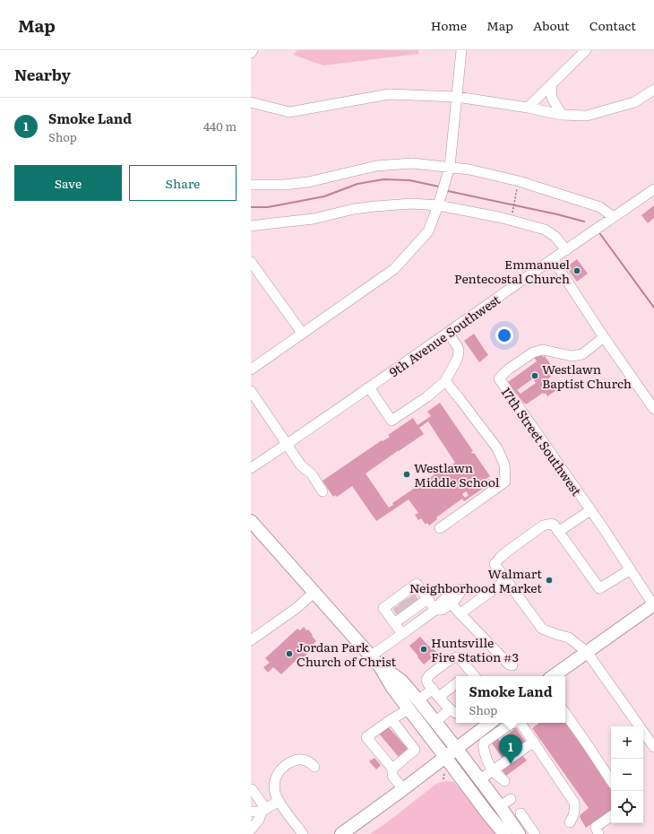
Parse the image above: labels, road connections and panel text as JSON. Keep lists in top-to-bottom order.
{
  "streets": {
    "street": ["9th Avenue Southwest", "17th Street Southwest"]
  },
  "places": [
    "Emmanuel Pentecostal Church",
    "Westlawn Baptist Church",
    "Westlawn Middle School",
    "Walmart Neighborhood Market",
    "Huntsville Fire Station #3",
    "Jordan Park Church of Christ"
  ],
  "page": {
    "header": "Map",
    "nav": [
      "Home",
      "Map",
      "About",
      "Contact"
    ],
    "heading": "Nearby",
    "list": [
      {
        "mark": "1",
        "name": "Smoke Land",
        "note": "Shop",
        "value": "440 m"
      }
    ],
    "buttons": ["Save", "Share"],
    "popup": ["Smoke Land", "Shop"],
    "map_buttons": ["+", "−"],
    "pins": "1"
  }
}
